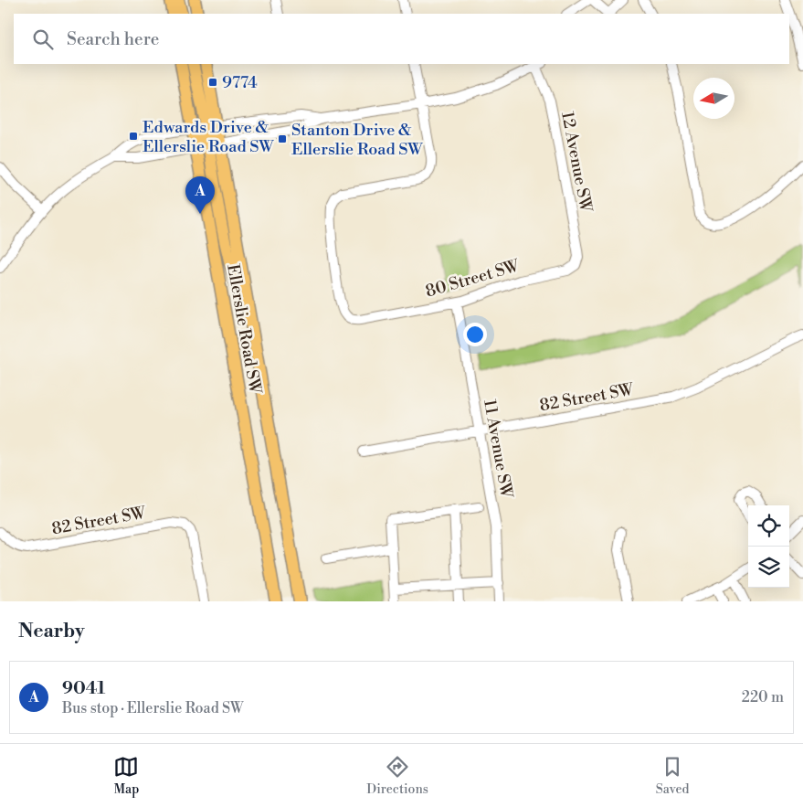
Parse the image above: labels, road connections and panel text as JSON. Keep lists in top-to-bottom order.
{
  "streets": {
    "main road": ["Ellerslie Road SW"],
    "street": [
      "12 Avenue SW",
      "80 Street SW",
      "82 Street SW",
      "11 Avenue SW"
    ]
  },
  "crossings": [
    ["12 Avenue SW", "80 Street SW"],
    ["80 Street SW", "11 Avenue SW"],
    ["82 Street SW", "11 Avenue SW"]
  ],
  "places": {
    "transit": ["9774", "Edwards Drive & Ellerslie Road SW", "Stanton Drive & Ellerslie Road SW"]
  },
  "north": "left",
  "page": {
    "search": "Search here",
    "pins": "A",
    "heading": "Nearby",
    "list": [
      {
        "mark": "A",
        "name": "9041",
        "note": "Bus stop · Ellerslie Road SW",
        "value": "220 m"
      }
    ],
    "nav": ["Map", "Directions", "Saved"]
  }
}
